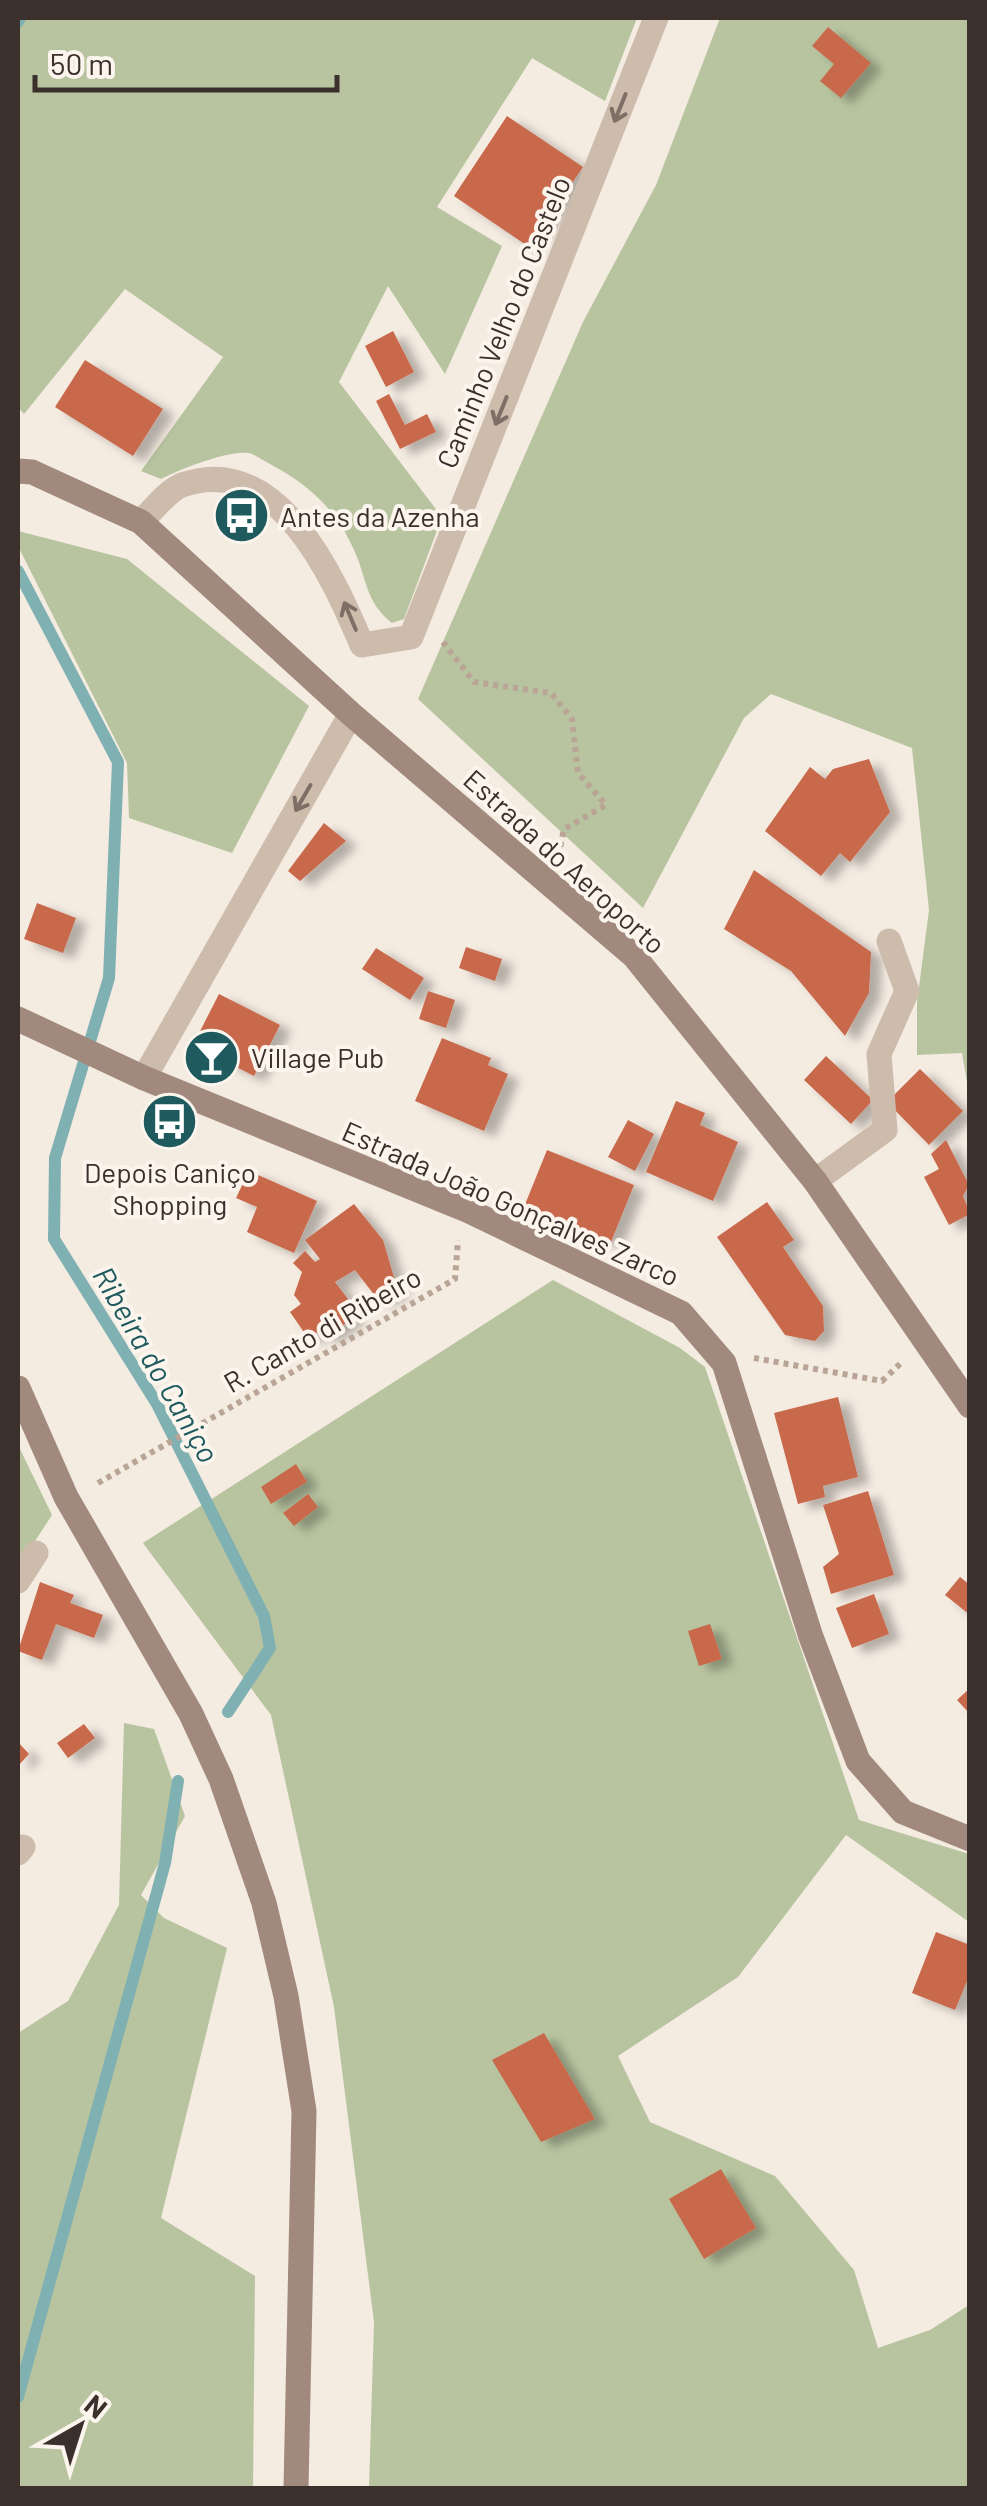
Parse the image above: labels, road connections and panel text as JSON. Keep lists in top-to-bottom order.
{
  "streets": {
    "street": ["Caminho Velho do Castelo", "Estrada do Aeroporto", "Estrada João Gonçalves Zarco"],
    "path": ["R. Canto di Ribeiro"]
  },
  "crossings": [
    ["Caminho Velho do Castelo", "Estrada do Aeroporto"],
    ["Estrada João Gonçalves Zarco", "R. Canto di Ribeiro"]
  ],
  "water": ["Ribeira do Caniço"],
  "places": {
    "bus stop": ["Antes da Azenha", "Depois Caniço Shopping"],
    "bar": ["Village Pub"]
  },
  "scale_bar": "50 m",
  "north": "top right"
}
